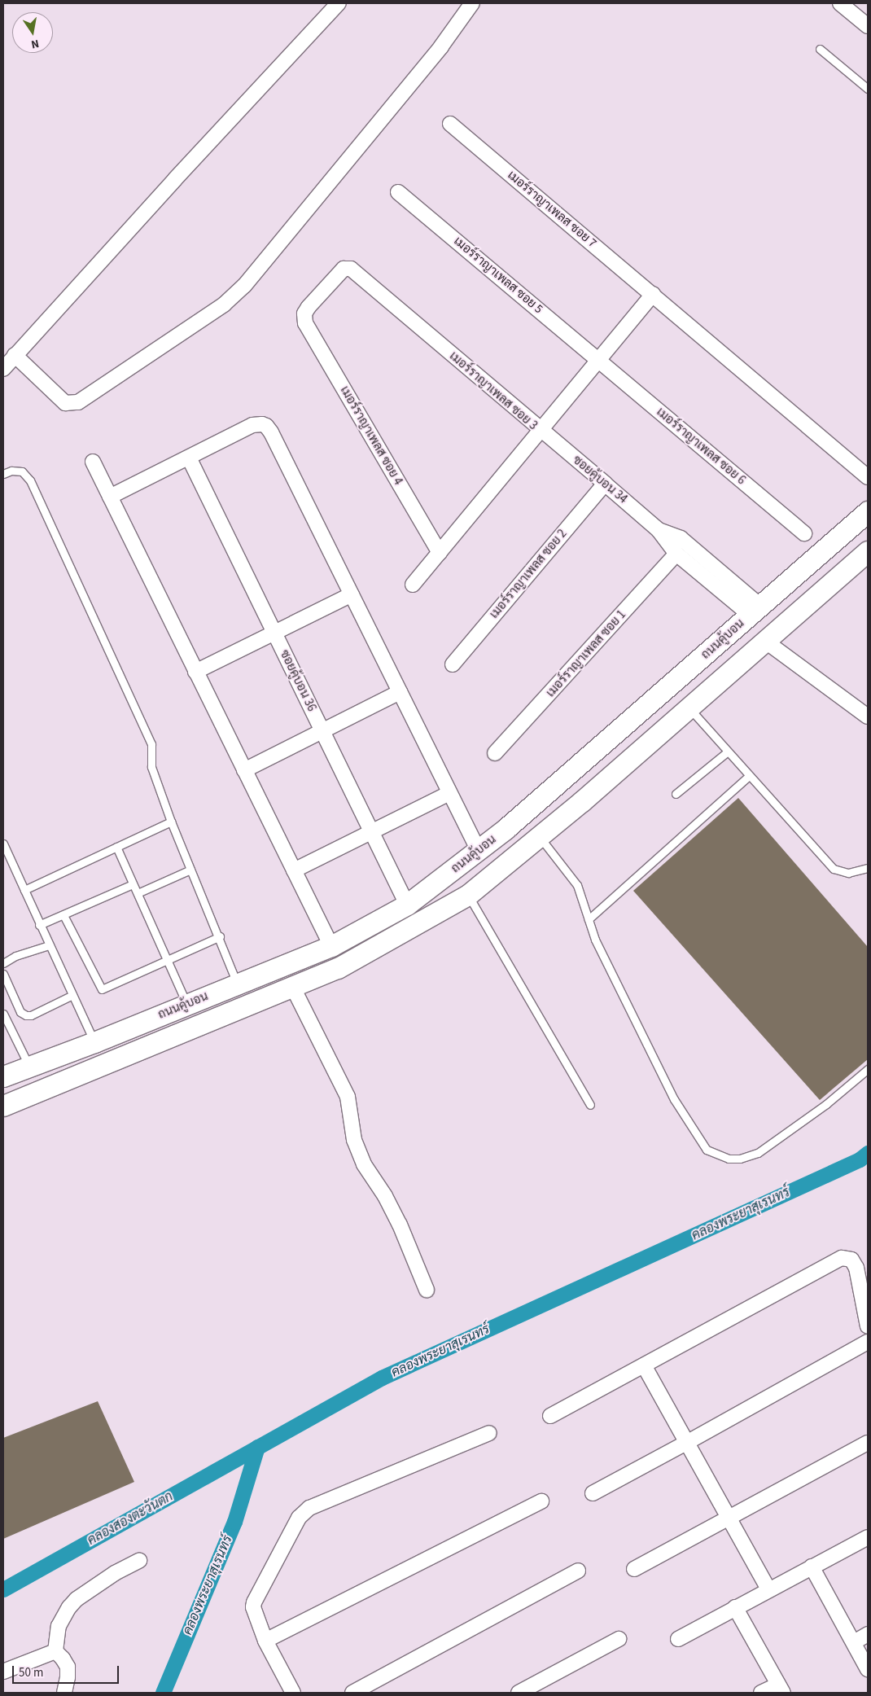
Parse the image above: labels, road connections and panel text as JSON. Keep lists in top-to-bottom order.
{
  "streets": {
    "main road": ["ถนนคู้บอน"],
    "street": [
      "เมอร์ราญาเพลส ซอย 7",
      "เมอร์ราญาเพลส ซอย 5",
      "เมอร์ราญาเพลส ซอย 3",
      "เมอร์ราญาเพลส ซอย 4",
      "เมอร์ราญาเพลส ซอย 6",
      "ซอยคู้บอน 34",
      "เมอร์ราญาเพลส ซอย 2",
      "เมอร์ราญาเพลส ซอย 1",
      "ซอยคู้บอน 36"
    ]
  },
  "crossings": [
    ["เมอร์ราญาเพลส ซอย 5", "เมอร์ราญาเพลส ซอย 6"],
    ["เมอร์ราญาเพลส ซอย 3", "เมอร์ราญาเพลส ซอย 4"],
    ["เมอร์ราญาเพลส ซอย 3", "ซอยคู้บอน 34"],
    ["ซอยคู้บอน 34", "เมอร์ราญาเพลส ซอย 2"],
    ["ซอยคู้บอน 34", "ถนนคู้บอน"],
    ["ซอยคู้บอน 34", "เมอร์ราญาเพลส ซอย 1"],
    ["ถนนคู้บอน", "ซอยคู้บอน 36"]
  ],
  "water": ["คลองพระยาสุเรนทร์", "คลองสองตะวันตก"],
  "scale_bar": "50 m",
  "north": "bottom"
}
